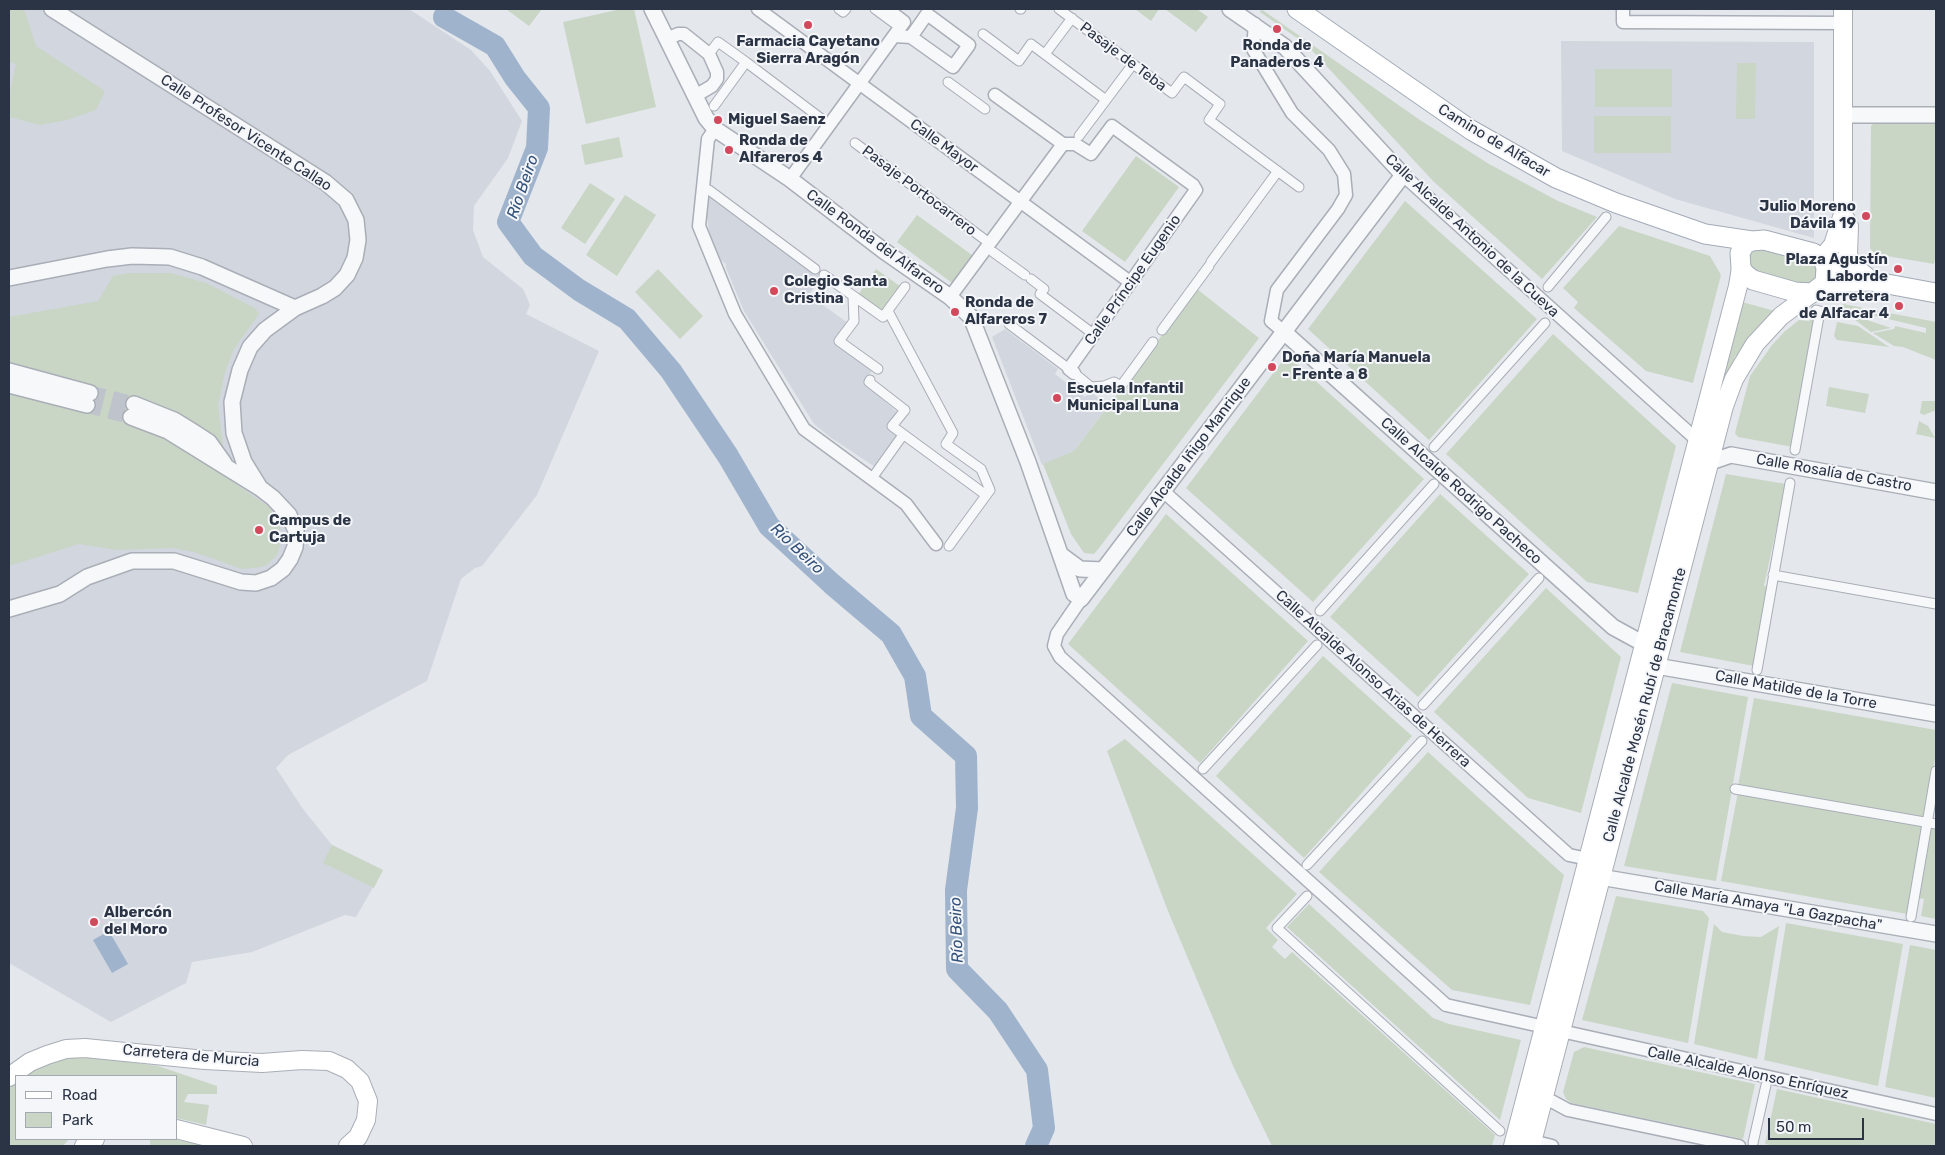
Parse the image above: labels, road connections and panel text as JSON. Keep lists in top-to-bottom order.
{
  "streets": {
    "main road": ["Camino de Alfacar", "Calle Alcalde Mosén Rubí de Bracamonte", "Carretera de Murcia"],
    "street": [
      "Pasaje de Teba",
      "Calle Profesor Vicente Callao",
      "Calle Mayor",
      "Pasaje Portocarrero",
      "Calle Alcalde Antonio de la Cueva",
      "Calle Ronda del Alfarero",
      "Calle Príncipe Eugenio",
      "Calle Alcalde Iñigo Manrique",
      "Calle Rosalía de Castro",
      "Calle Alcalde Rodrigo Pacheco",
      "Calle Alcalde Alonso Arias de Herrera",
      "Calle Matilde de la Torre",
      "Calle María Amaya \"La Gazpacha\"",
      "Calle Alcalde Alonso Enríquez"
    ]
  },
  "crossings": [
    ["Camino de Alfacar", "Calle Alcalde Mosén Rubí de Bracamonte"],
    ["Calle Mayor", "Calle Príncipe Eugenio"],
    ["Calle Alcalde Antonio de la Cueva", "Calle Alcalde Iñigo Manrique"],
    ["Calle Alcalde Antonio de la Cueva", "Calle Alcalde Mosén Rubí de Bracamonte"],
    ["Calle Ronda del Alfarero", "Calle Alcalde Iñigo Manrique"],
    ["Calle Alcalde Iñigo Manrique", "Calle Alcalde Rodrigo Pacheco"],
    ["Calle Alcalde Iñigo Manrique", "Calle Alcalde Alonso Arias de Herrera"],
    ["Calle Alcalde Iñigo Manrique", "Calle Alcalde Alonso Enríquez"],
    ["Calle Rosalía de Castro", "Calle Alcalde Mosén Rubí de Bracamonte"],
    ["Calle Alcalde Rodrigo Pacheco", "Calle Alcalde Mosén Rubí de Bracamonte"],
    ["Calle Alcalde Alonso Arias de Herrera", "Calle Alcalde Mosén Rubí de Bracamonte"],
    ["Calle Matilde de la Torre", "Calle Alcalde Mosén Rubí de Bracamonte"],
    ["Calle Alcalde Mosén Rubí de Bracamonte", "Calle María Amaya \"La Gazpacha\""],
    ["Calle Alcalde Mosén Rubí de Bracamonte", "Calle Alcalde Alonso Enríquez"]
  ],
  "water": ["Río Beiro"],
  "places": [
    "Farmacia Cayetano Sierra Aragón",
    "Ronda de Panaderos 4",
    "Miguel Saenz",
    "Ronda de Alfareros 4",
    "Julio Moreno Dávila 19",
    "Plaza Agustín Laborde",
    "Colegio Santa Cristina",
    "Carretera de Alfacar 4",
    "Ronda de Alfareros 7",
    "Doña María Manuela - Frente a 8",
    "Escuela Infantil Municipal Luna",
    "Campus de Cartuja",
    "Albercón del Moro"
  ],
  "legend": ["Road", "Park"],
  "scale_bar": "50 m"
}
